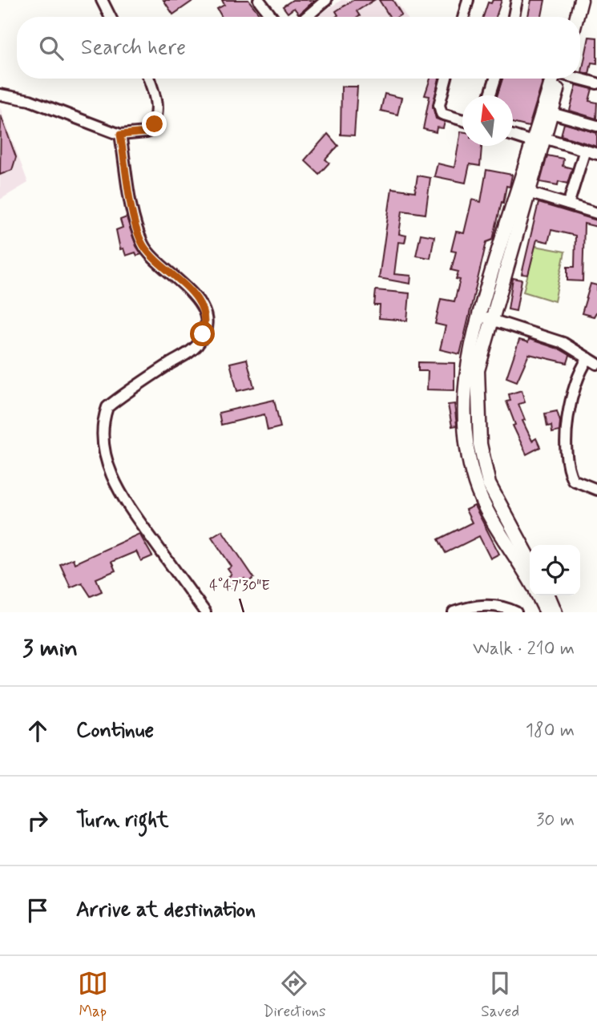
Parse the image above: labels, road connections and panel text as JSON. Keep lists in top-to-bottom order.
{
  "north": "top",
  "page": {
    "search": "Search here",
    "heading": ["3 min", "Walk · 210 m"],
    "list": [
      ["Continue", "180 m"],
      ["Turn right", "30 m"],
      "Arrive at destination"
    ],
    "nav": ["Map", "Directions", "Saved"]
  },
  "coordinates": ["4°47'30\"E"]
}
